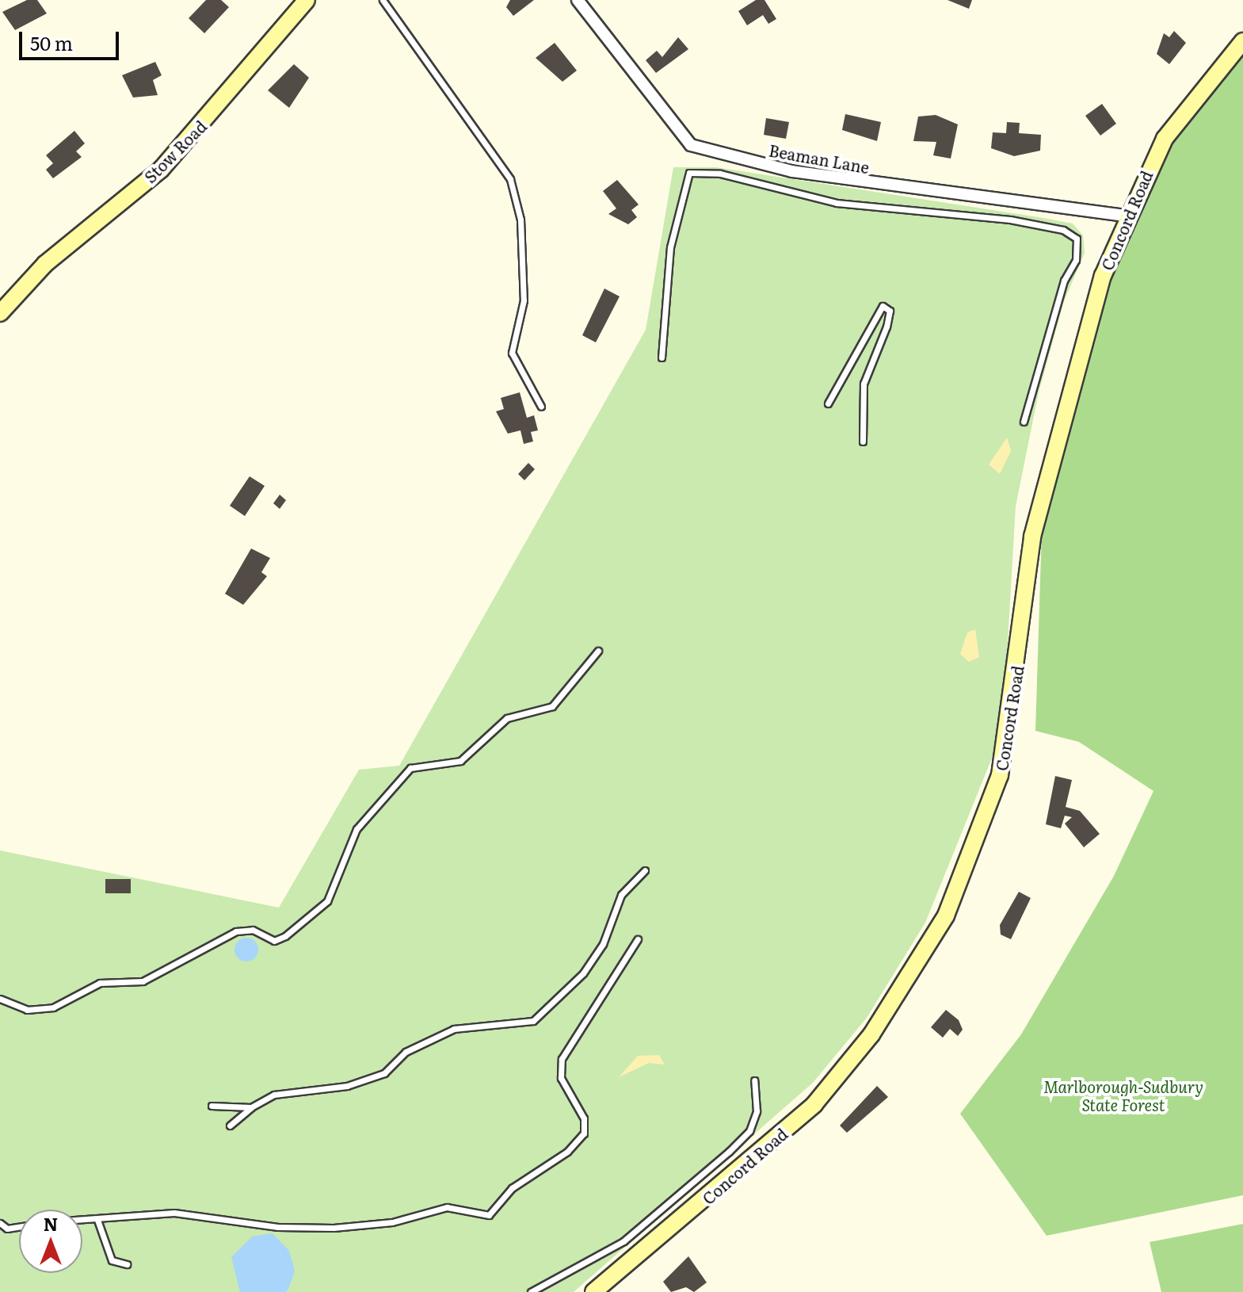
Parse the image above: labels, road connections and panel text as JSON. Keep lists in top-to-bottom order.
{
  "streets": {
    "street": ["Stow Road", "Beaman Lane", "Concord Road"]
  },
  "crossings": [
    ["Beaman Lane", "Concord Road"]
  ],
  "parks": ["Marlborough-Sudbury State Forest"],
  "scale_bar": "50 m",
  "north": "top"
}
